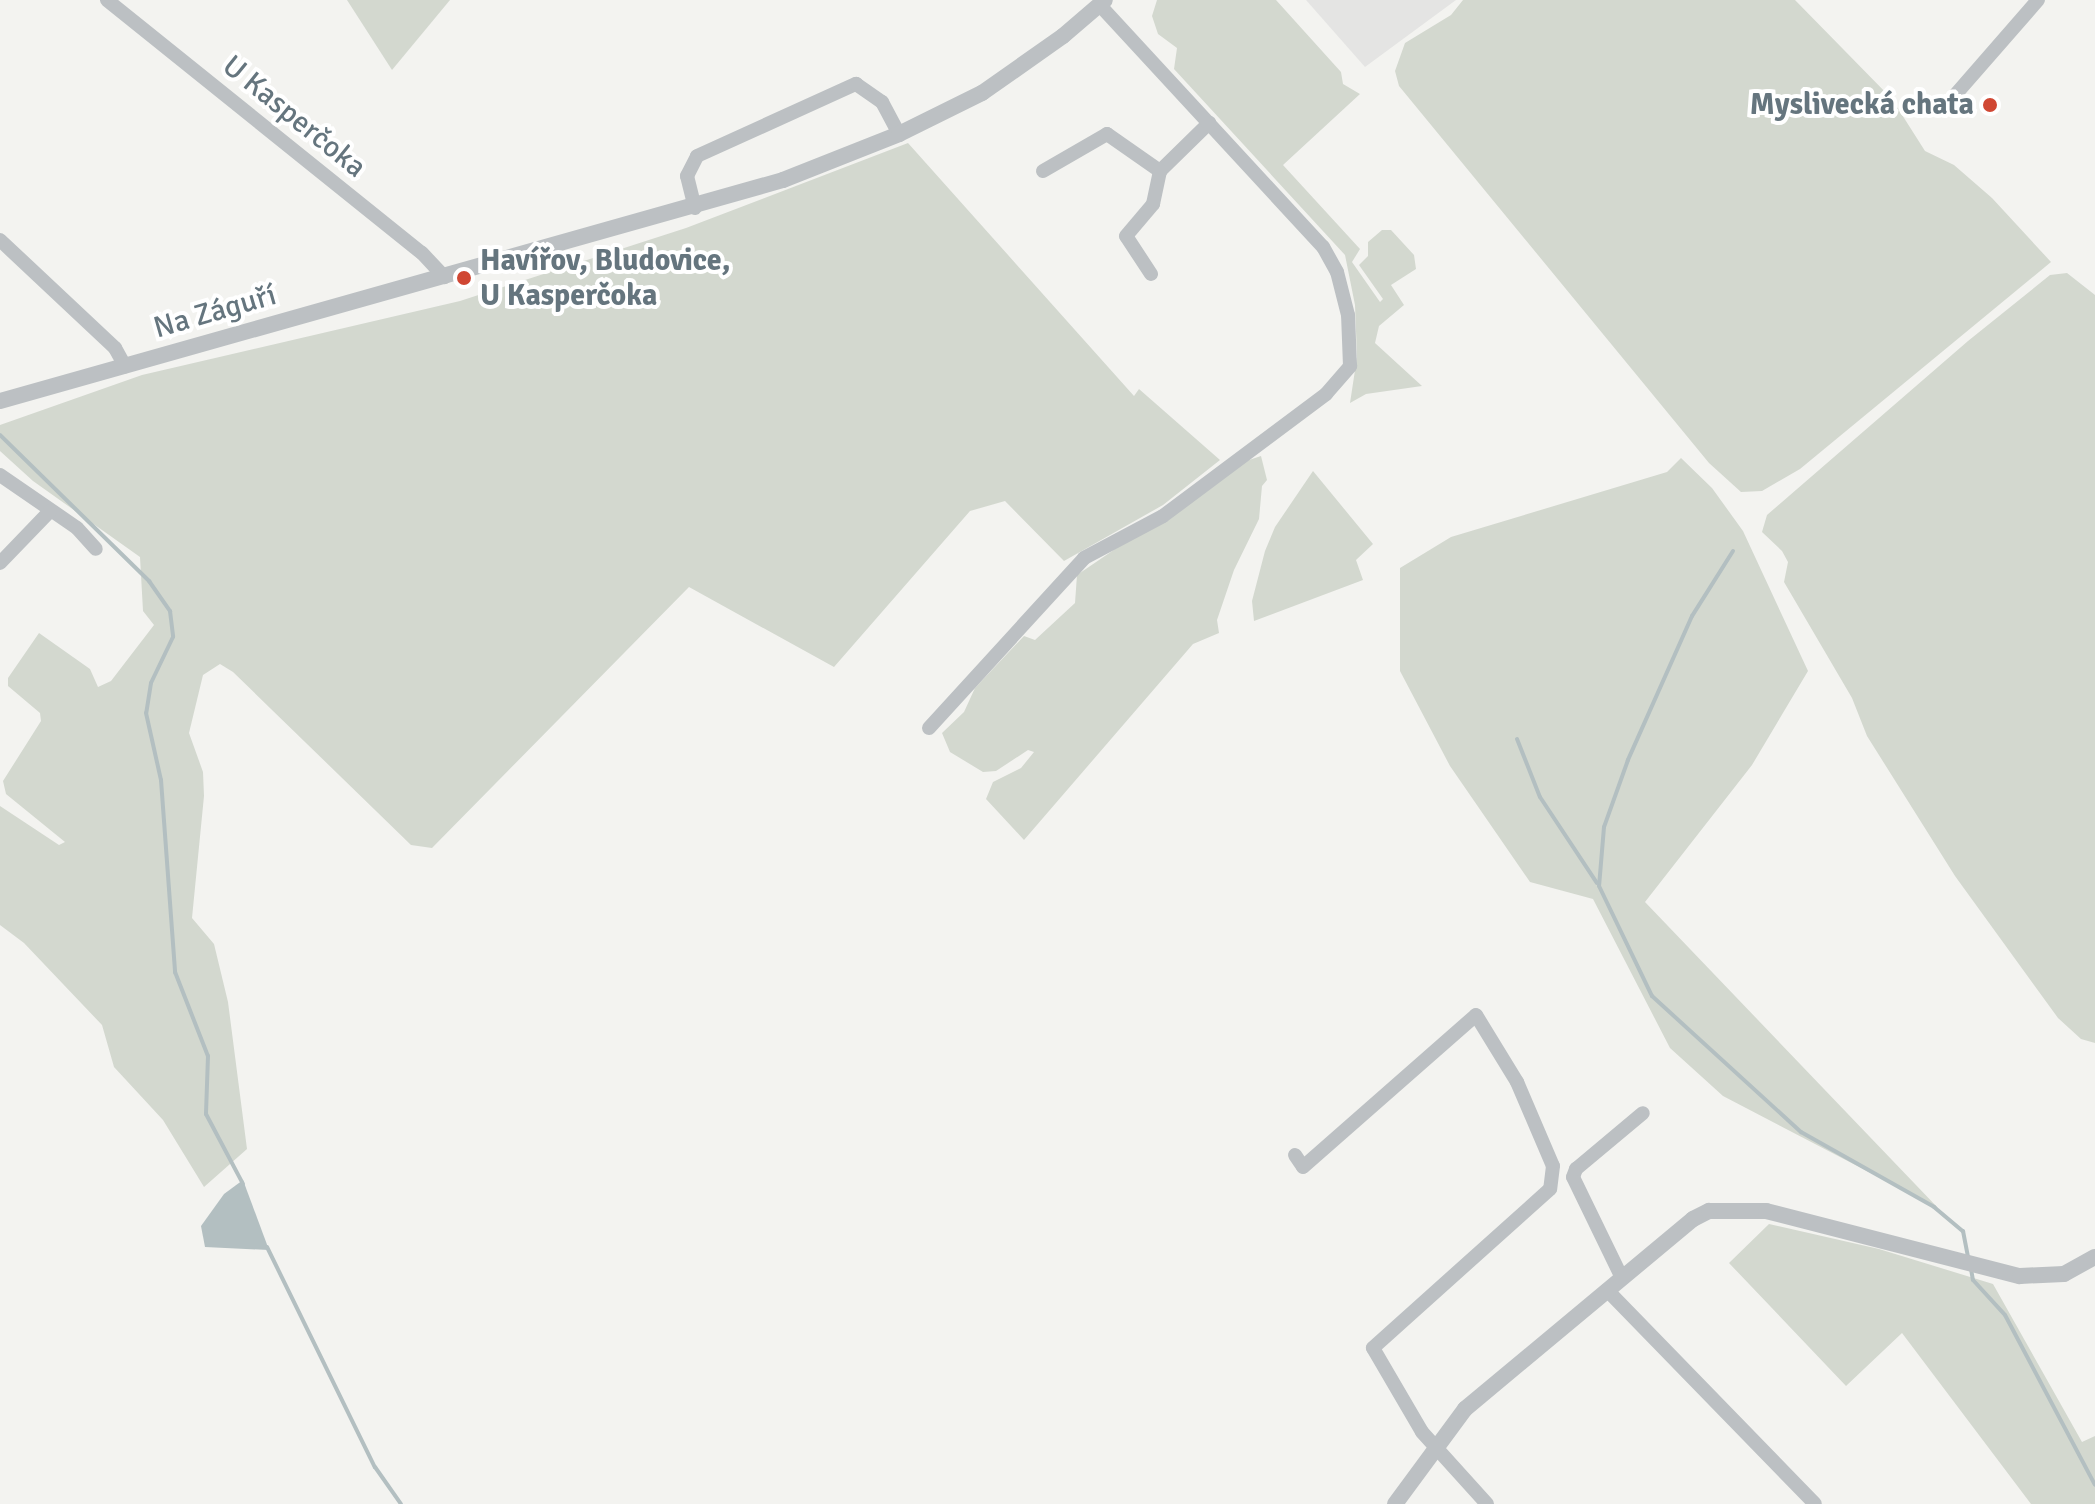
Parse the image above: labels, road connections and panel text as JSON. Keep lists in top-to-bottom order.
{
  "streets": {
    "street": ["U Kasperčoka", "Na Záguří"]
  },
  "crossings": [
    ["U Kasperčoka", "Na Záguří"]
  ],
  "places": ["Myslivecká chata", "Havířov, Bludovice, U Kasperčoka"]
}
